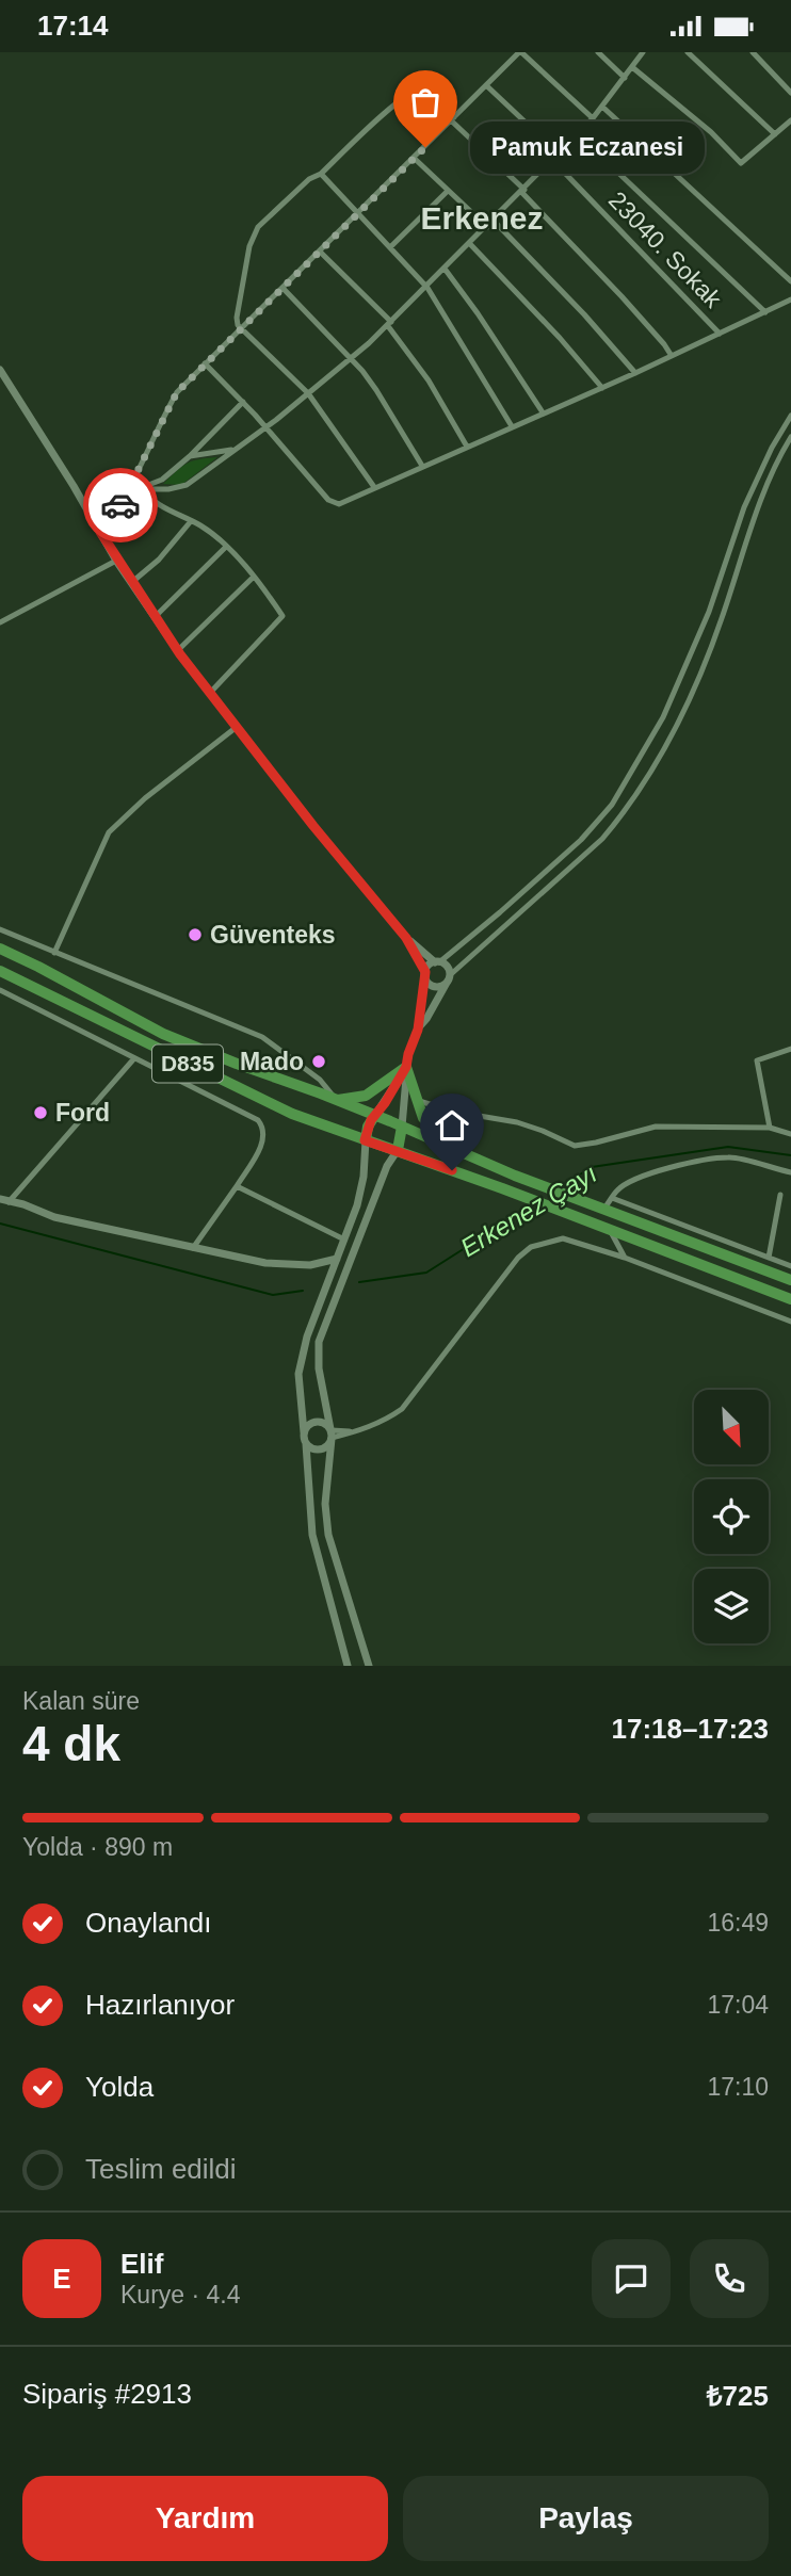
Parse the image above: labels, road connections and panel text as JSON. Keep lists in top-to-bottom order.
{
  "streets": {
    "highway": ["D835"],
    "street": ["23040. Sokak"]
  },
  "districts": ["Erkenez"],
  "water": ["Erkenez Çayı"],
  "places": [
    "Pamuk Eczanesi",
    "Güventeks",
    "Mado",
    "Ford"
  ],
  "north": "bottom right",
  "page": {
    "status": "17:14",
    "bubble": "Pamuk Eczanesi",
    "heading": ["4 dk", "Kalan süre", "17:18–17:23"],
    "panel": [
      "Elif",
      "Kurye · 4.4",
      "Sipariş #2913",
      "₺725"
    ],
    "bar": "Yolda · 890 m",
    "list": [
      ["Onaylandı", "16:49"],
      ["Hazırlanıyor", "17:04"],
      ["Yolda", "17:10"],
      "Teslim edildi"
    ],
    "round": "E",
    "buttons": ["Yardım", "Paylaş"]
  }
}
